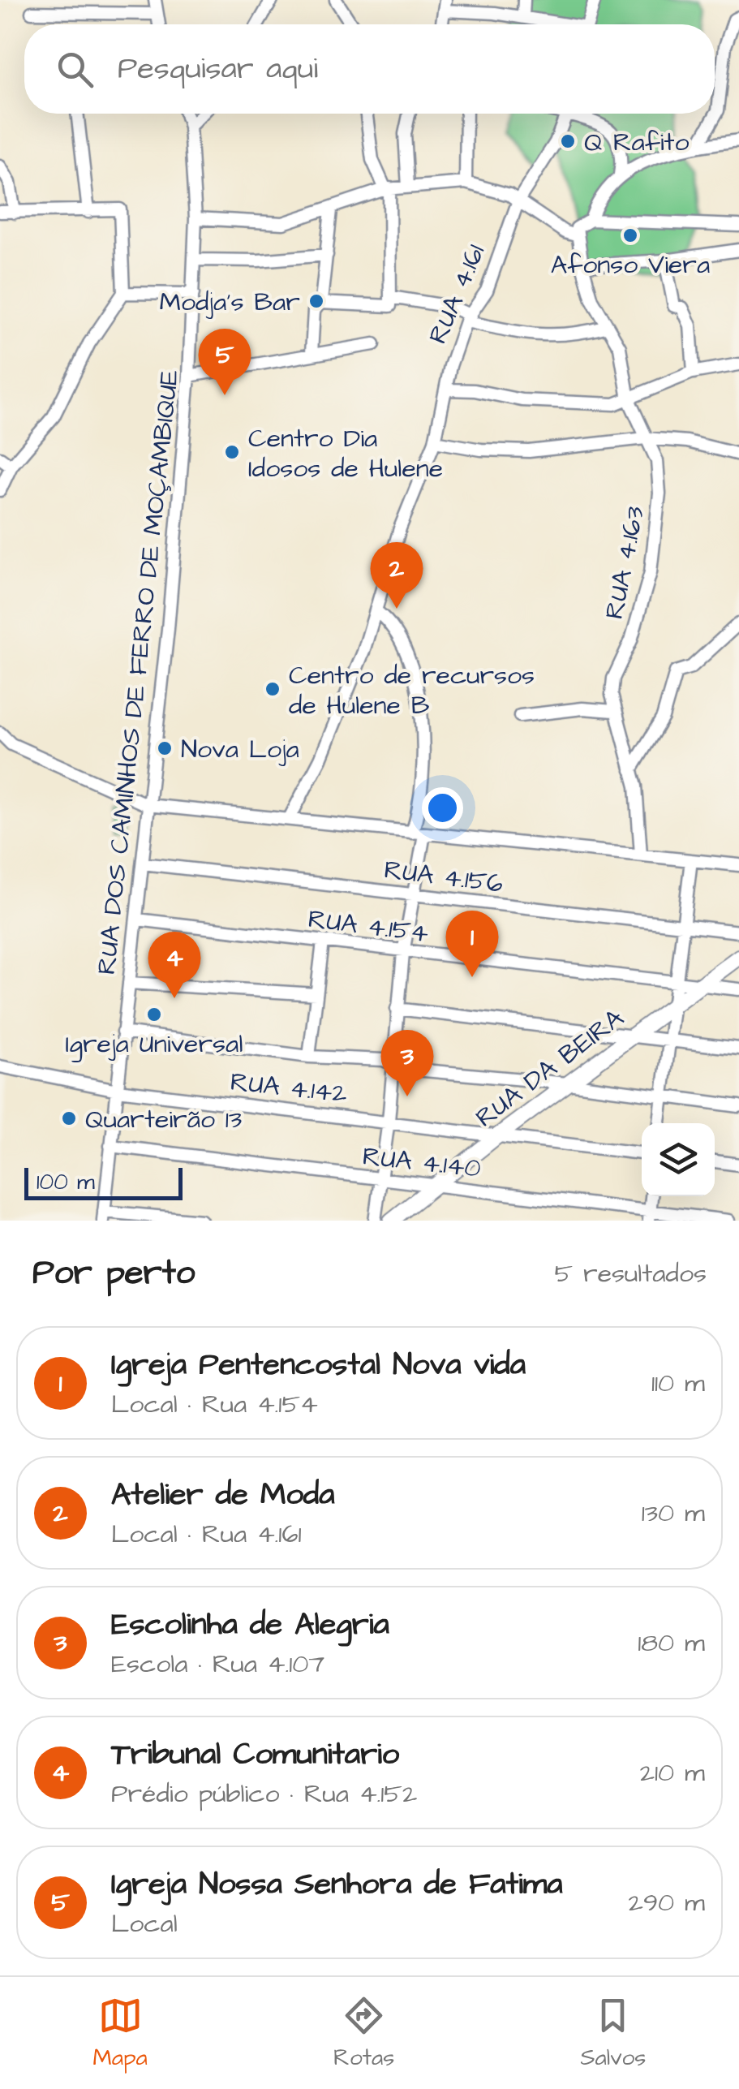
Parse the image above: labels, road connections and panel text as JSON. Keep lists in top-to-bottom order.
{
  "streets": {
    "main road": ["RUA DA BEIRA"],
    "street": [
      "RUA 4.161",
      "RUA 4.163",
      "RUA DOS CAMINHOS DE FERRO DE MOÇAMBIQUE",
      "RUA 4.156",
      "RUA 4.154",
      "RUA 4.142",
      "RUA 4.140"
    ]
  },
  "crossings": [
    ["RUA DOS CAMINHOS DE FERRO DE MOÇAMBIQUE", "RUA 4.156"],
    ["RUA DOS CAMINHOS DE FERRO DE MOÇAMBIQUE", "RUA 4.154"],
    ["RUA DOS CAMINHOS DE FERRO DE MOÇAMBIQUE", "RUA 4.142"],
    ["RUA DOS CAMINHOS DE FERRO DE MOÇAMBIQUE", "RUA 4.140"],
    ["RUA 4.154", "RUA DA BEIRA"],
    ["RUA DA BEIRA", "RUA 4.142"],
    ["RUA DA BEIRA", "RUA 4.140"]
  ],
  "places": [
    "Q Rafito",
    "Afonso Viera",
    "Modja's Bar",
    "Centro Dia Idosos de Hulene",
    "Centro de recursos de Hulene B",
    "Nova Loja",
    "Igreja Universal",
    "Quarteirão 13"
  ],
  "scale_bar": "100 m",
  "page": {
    "search": "Pesquisar aqui",
    "pins": [
      "5",
      "2",
      "1",
      "4",
      "3"
    ],
    "scale": "100 m",
    "heading": ["Por perto", "5 resultados"],
    "list": [
      {
        "mark": "1",
        "name": "Igreja Pentencostal Nova vida",
        "note": "Local · Rua 4.154",
        "value": "110 m"
      },
      {
        "mark": "2",
        "name": "Atelier de Moda",
        "note": "Local · Rua 4.161",
        "value": "130 m"
      },
      {
        "mark": "3",
        "name": "Escolinha de Alegria",
        "note": "Escola · Rua 4.107",
        "value": "180 m"
      },
      {
        "mark": "4",
        "name": "Tribunal Comunitario",
        "note": "Prédio público · Rua 4.152",
        "value": "210 m"
      },
      {
        "mark": "5",
        "name": "Igreja Nossa Senhora de Fatima",
        "note": "Local",
        "value": "290 m"
      }
    ],
    "nav": ["Mapa", "Rotas", "Salvos"]
  }
}
